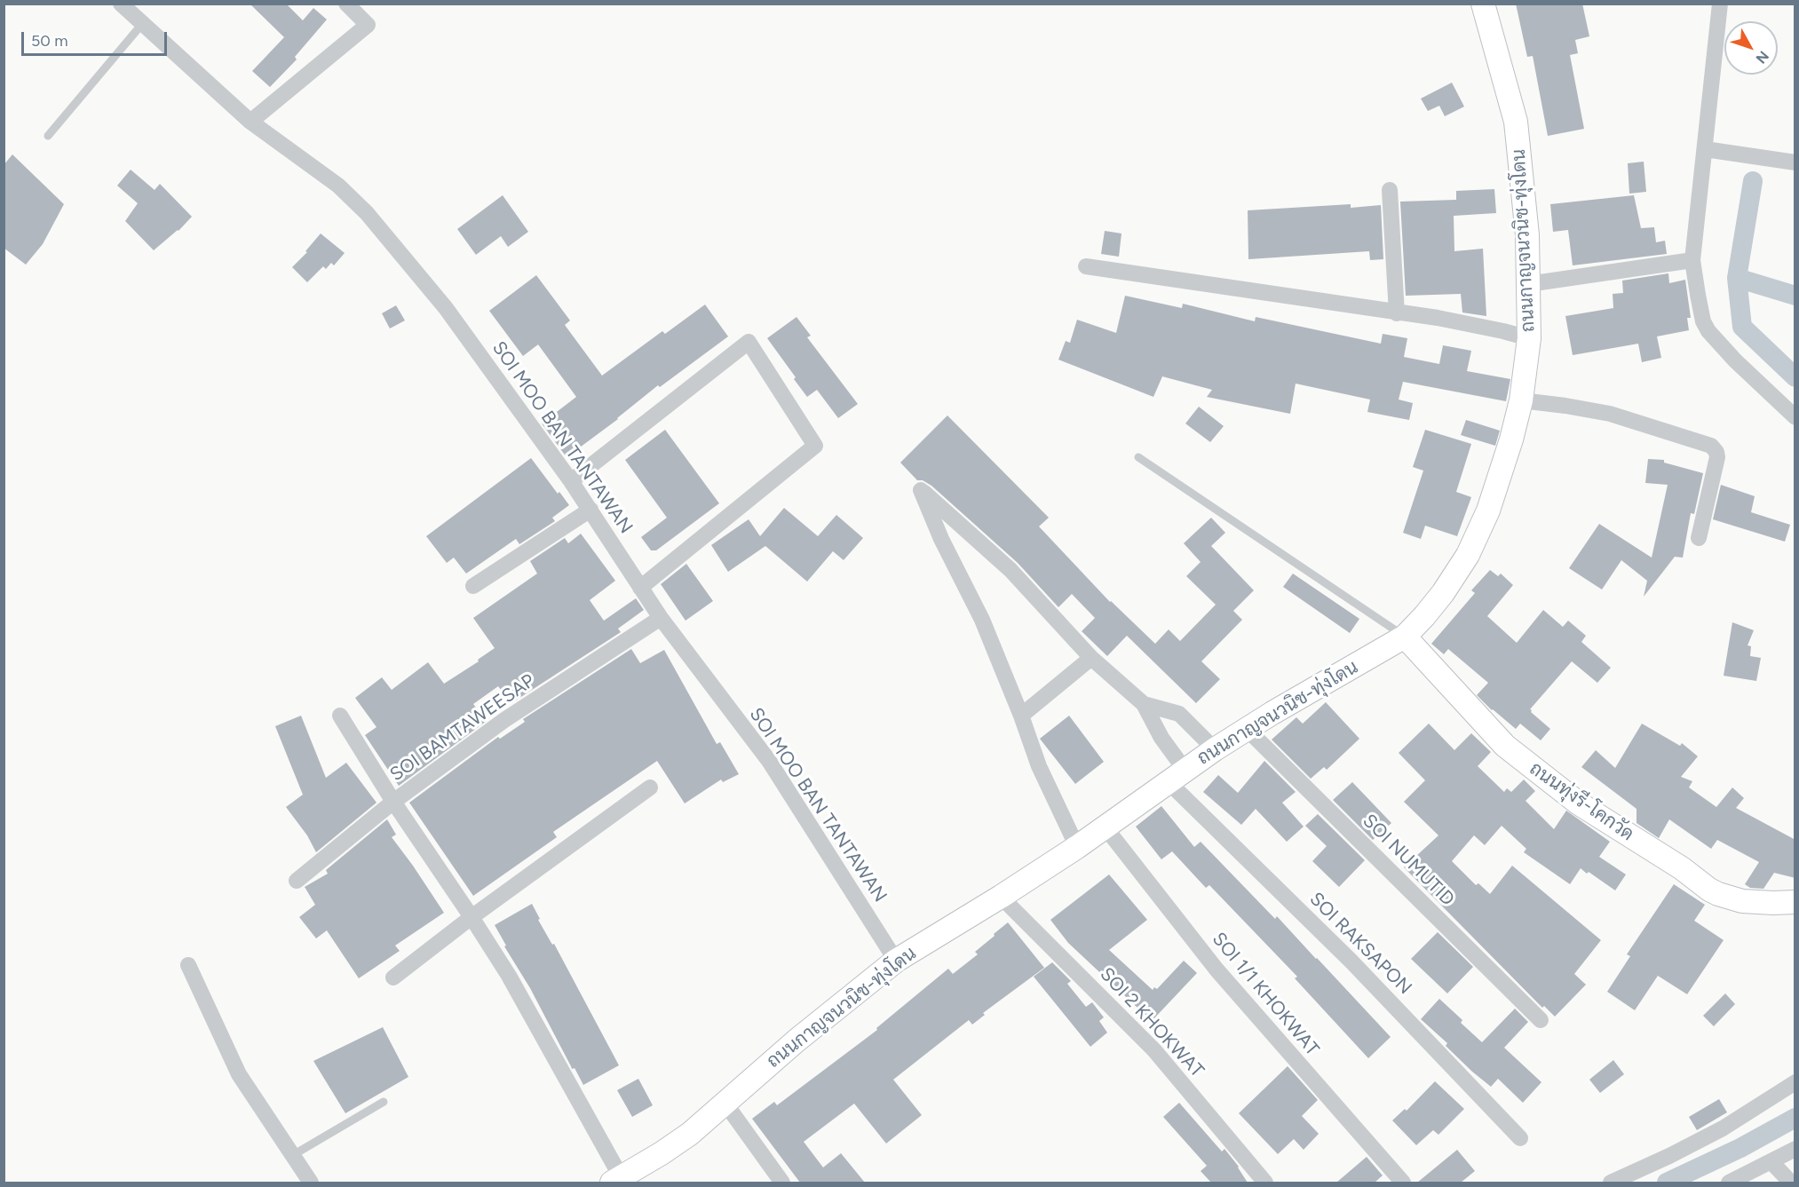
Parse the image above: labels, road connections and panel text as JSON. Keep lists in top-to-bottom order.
{
  "streets": {
    "street": [
      "ถนนกาญจนวนิช-ทุ่งโดน",
      "SOI MOO BAN TANTAWAN",
      "SOI BAMTAWEESAP",
      "ถนนทุ่งรี-โคกวัด",
      "SOI NUMUTID",
      "SOI RAKSAPON",
      "SOI 1/1 KHOKWAT",
      "SOI 2 KHOKWAT"
    ]
  },
  "crossings": [
    ["ถนนกาญจนวนิช-ทุ่งโดน", "SOI MOO BAN TANTAWAN"],
    ["ถนนกาญจนวนิช-ทุ่งโดน", "ถนนทุ่งรี-โคกวัด"],
    ["ถนนกาญจนวนิช-ทุ่งโดน", "SOI NUMUTID"],
    ["ถนนกาญจนวนิช-ทุ่งโดน", "SOI RAKSAPON"],
    ["ถนนกาญจนวนิช-ทุ่งโดน", "SOI 1/1 KHOKWAT"],
    ["ถนนกาญจนวนิช-ทุ่งโดน", "SOI 2 KHOKWAT"],
    ["SOI MOO BAN TANTAWAN", "SOI BAMTAWEESAP"]
  ],
  "scale_bar": "50 m",
  "north": "bottom right"
}
